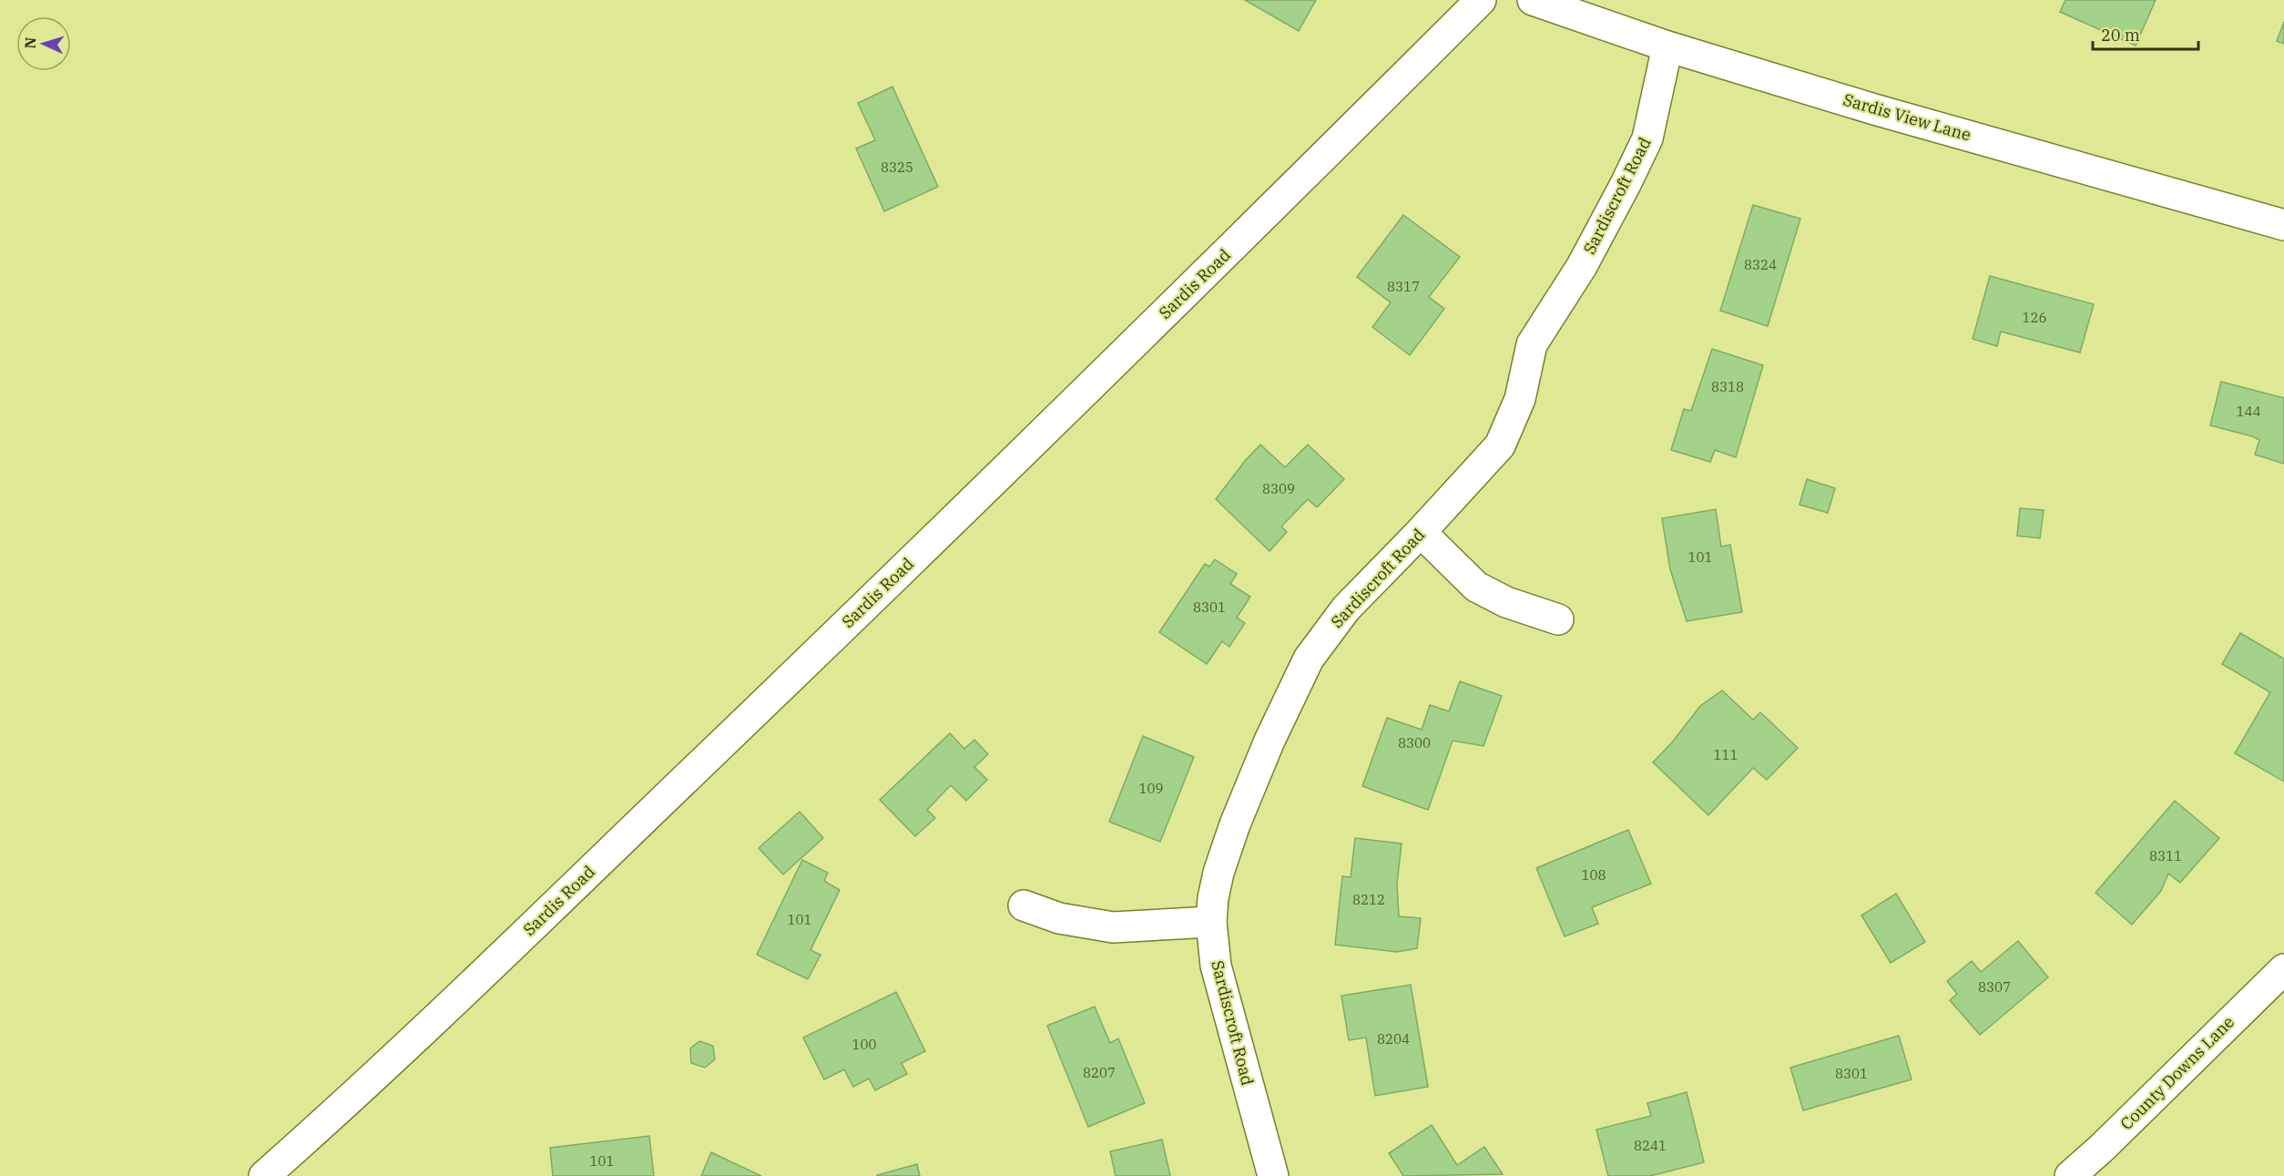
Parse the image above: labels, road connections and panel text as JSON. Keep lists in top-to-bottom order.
{
  "streets": {
    "street": [
      "Sardis View Lane",
      "Sardiscroft Road",
      "Sardis Road",
      "County Downs Lane"
    ]
  },
  "crossings": [
    ["Sardis View Lane", "Sardiscroft Road"]
  ],
  "house_numbers": [
    "8325",
    "8324",
    "8317",
    "126",
    "8318",
    "144",
    "8309",
    "101",
    "8301",
    "8300",
    "111",
    "109",
    "8311",
    "108",
    "8212",
    "101",
    "8307",
    "8204",
    "100",
    "8207",
    "8301",
    "8241",
    "101"
  ],
  "scale_bar": "20 m",
  "north": "left"
}
